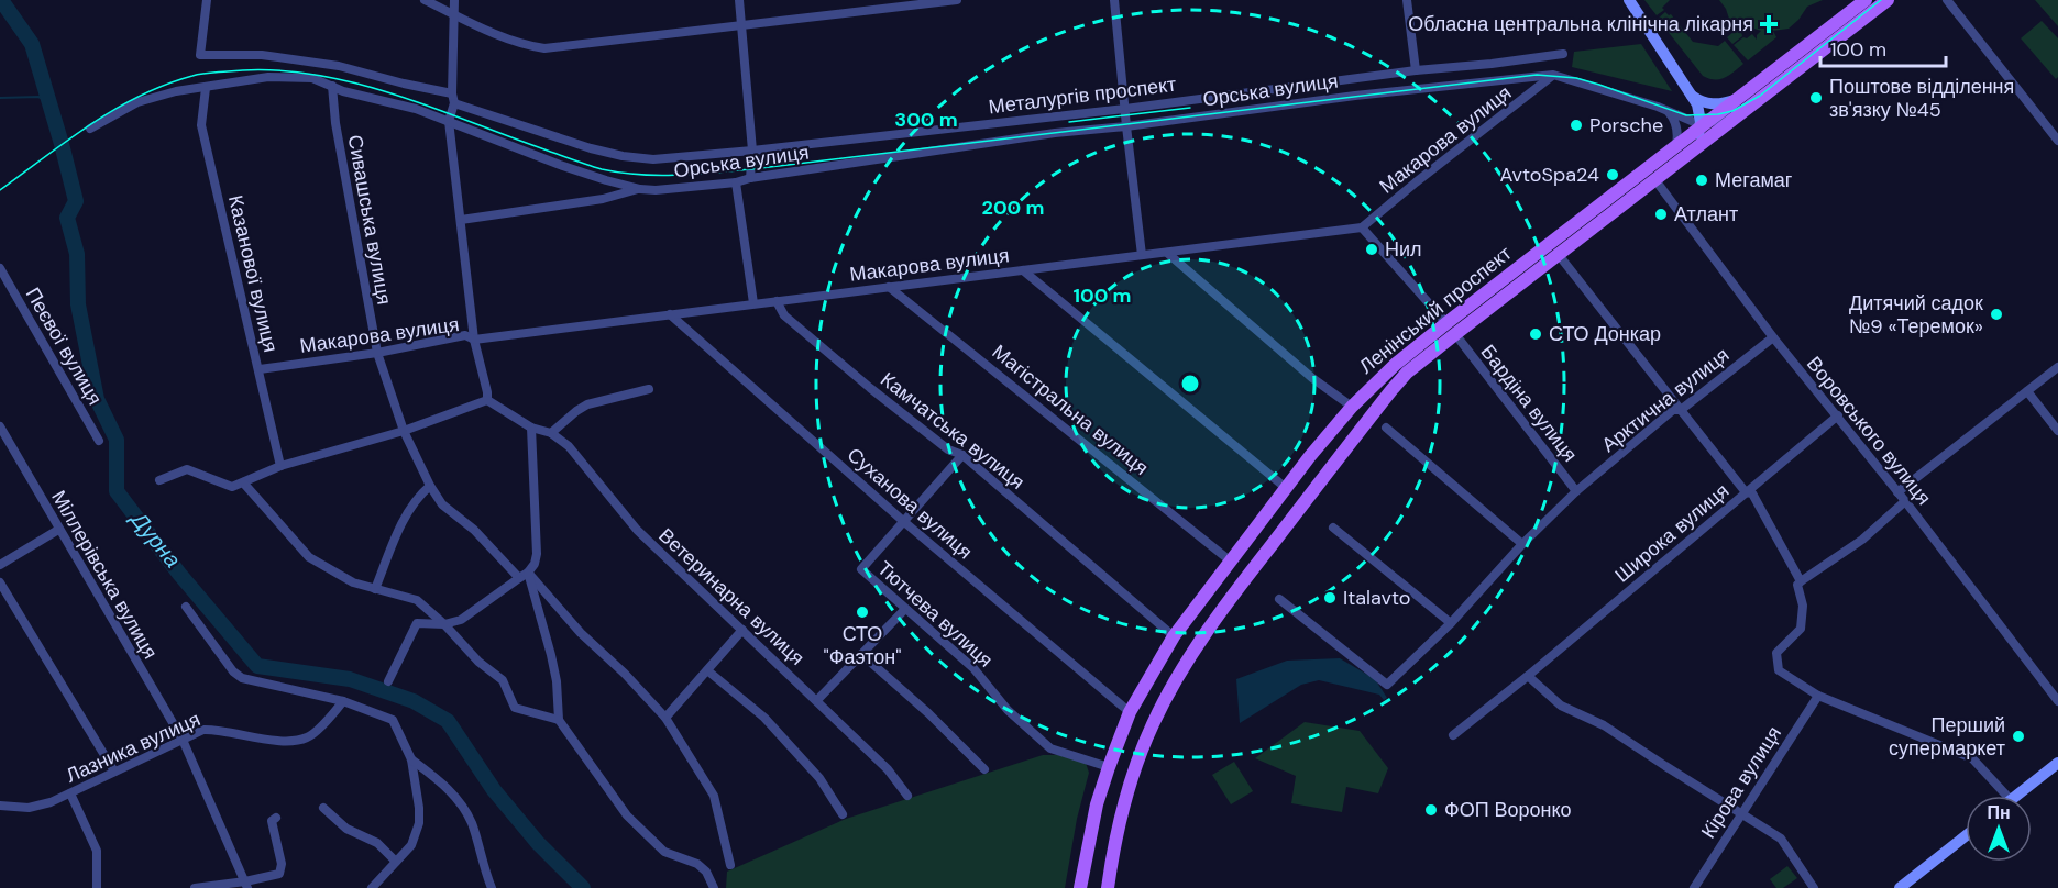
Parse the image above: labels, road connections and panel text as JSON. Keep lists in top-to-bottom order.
{
  "streets": {
    "main road": ["Ленінський проспект"],
    "street": [
      "Орська вулиця",
      "Металургів проспект",
      "Макарова вулиця",
      "Сивашська вулиця",
      "Казанової вулиця",
      "Пеєвої вулиця",
      "Арктична вулиця",
      "Бардіна вулиця",
      "Магістральна вулиця",
      "Камчатська вулиця",
      "Воровського вулиця",
      "Суханова вулиця",
      "Широка вулиця",
      "Міллерівська вулиця",
      "Ветеринарна вулиця",
      "Тютчева вулиця",
      "Лазника вулиця",
      "Кірова вулиця"
    ]
  },
  "crossings": [
    ["Орська вулиця", "Макарова вулиця"],
    ["Орська вулиця", "Сивашська вулиця"],
    ["Орська вулиця", "Казанової вулиця"],
    ["Орська вулиця", "Ленінський проспект"],
    ["Макарова вулиця", "Сивашська вулиця"],
    ["Макарова вулиця", "Казанової вулиця"],
    ["Макарова вулиця", "Магістральна вулиця"],
    ["Макарова вулиця", "Камчатська вулиця"],
    ["Макарова вулиця", "Суханова вулиця"],
    ["Ленінський проспект", "Бардіна вулиця"],
    ["Ленінський проспект", "Магістральна вулиця"],
    ["Ленінський проспект", "Камчатська вулиця"],
    ["Ленінський проспект", "Воровського вулиця"],
    ["Ленінський проспект", "Суханова вулиця"],
    ["Ленінський проспект", "Тютчева вулиця"],
    ["Арктична вулиця", "Бардіна вулиця"],
    ["Арктична вулиця", "Воровського вулиця"],
    ["Камчатська вулиця", "Тютчева вулиця"],
    ["Воровського вулиця", "Широка вулиця"],
    ["Суханова вулиця", "Тютчева вулиця"],
    ["Міллерівська вулиця", "Лазника вулиця"]
  ],
  "water": ["Дурна"],
  "places": {
    "health": ["Обласна центральна клінічна лікарня"],
    "other": [
      "Поштове відділення зв'язку №45",
      "Porsche",
      "AvtoSpa24",
      "Мегамаг",
      "Атлант",
      "Нил",
      "Дитячий садок №9 «Теремок»",
      "СТО Донкар",
      "Italavto",
      "СТО \"Фаэтон\"",
      "Перший супермаркет",
      "ФОП Воронко"
    ]
  },
  "scale_bar": "100 m",
  "north": "top",
  "rings": ["300 m", "200 m", "100 m"]
}
